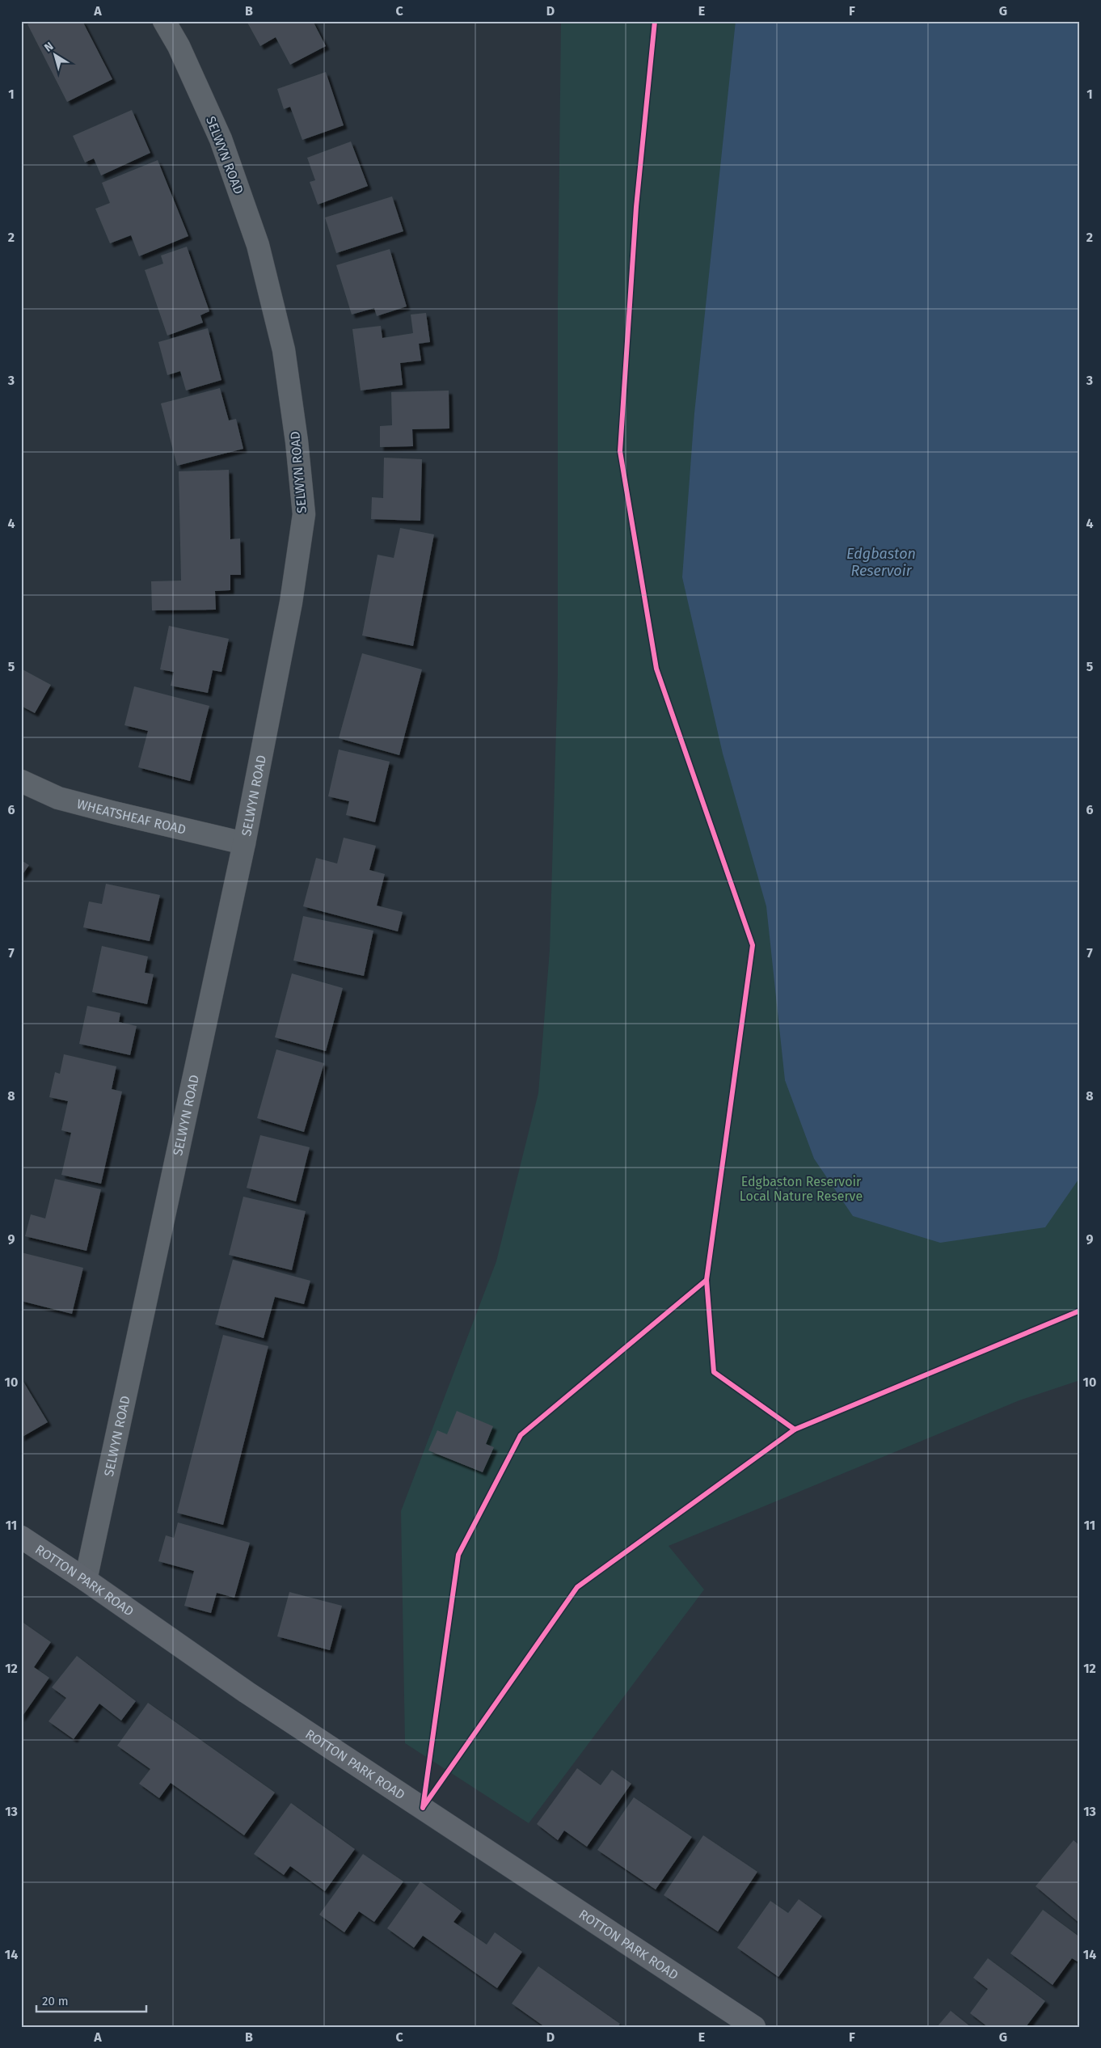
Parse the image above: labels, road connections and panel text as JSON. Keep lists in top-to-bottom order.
{
  "streets": {
    "main road": ["ROTTON PARK ROAD"],
    "street": ["SELWYN ROAD", "WHEATSHEAF ROAD"]
  },
  "crossings": [
    ["SELWYN ROAD", "WHEATSHEAF ROAD"],
    ["SELWYN ROAD", "ROTTON PARK ROAD"]
  ],
  "water": ["Edgbaston Reservoir"],
  "parks": ["Edgbaston Reservoir Local Nature Reserve"],
  "scale_bar": "20 m",
  "north": "top left",
  "grid": {
    "columns": [
      "A",
      "B",
      "C",
      "D",
      "E",
      "F",
      "G"
    ],
    "rows": [
      "1",
      "2",
      "3",
      "4",
      "5",
      "6",
      "7",
      "8",
      "9",
      "10",
      "11",
      "12",
      "13",
      "14"
    ]
  }
}
